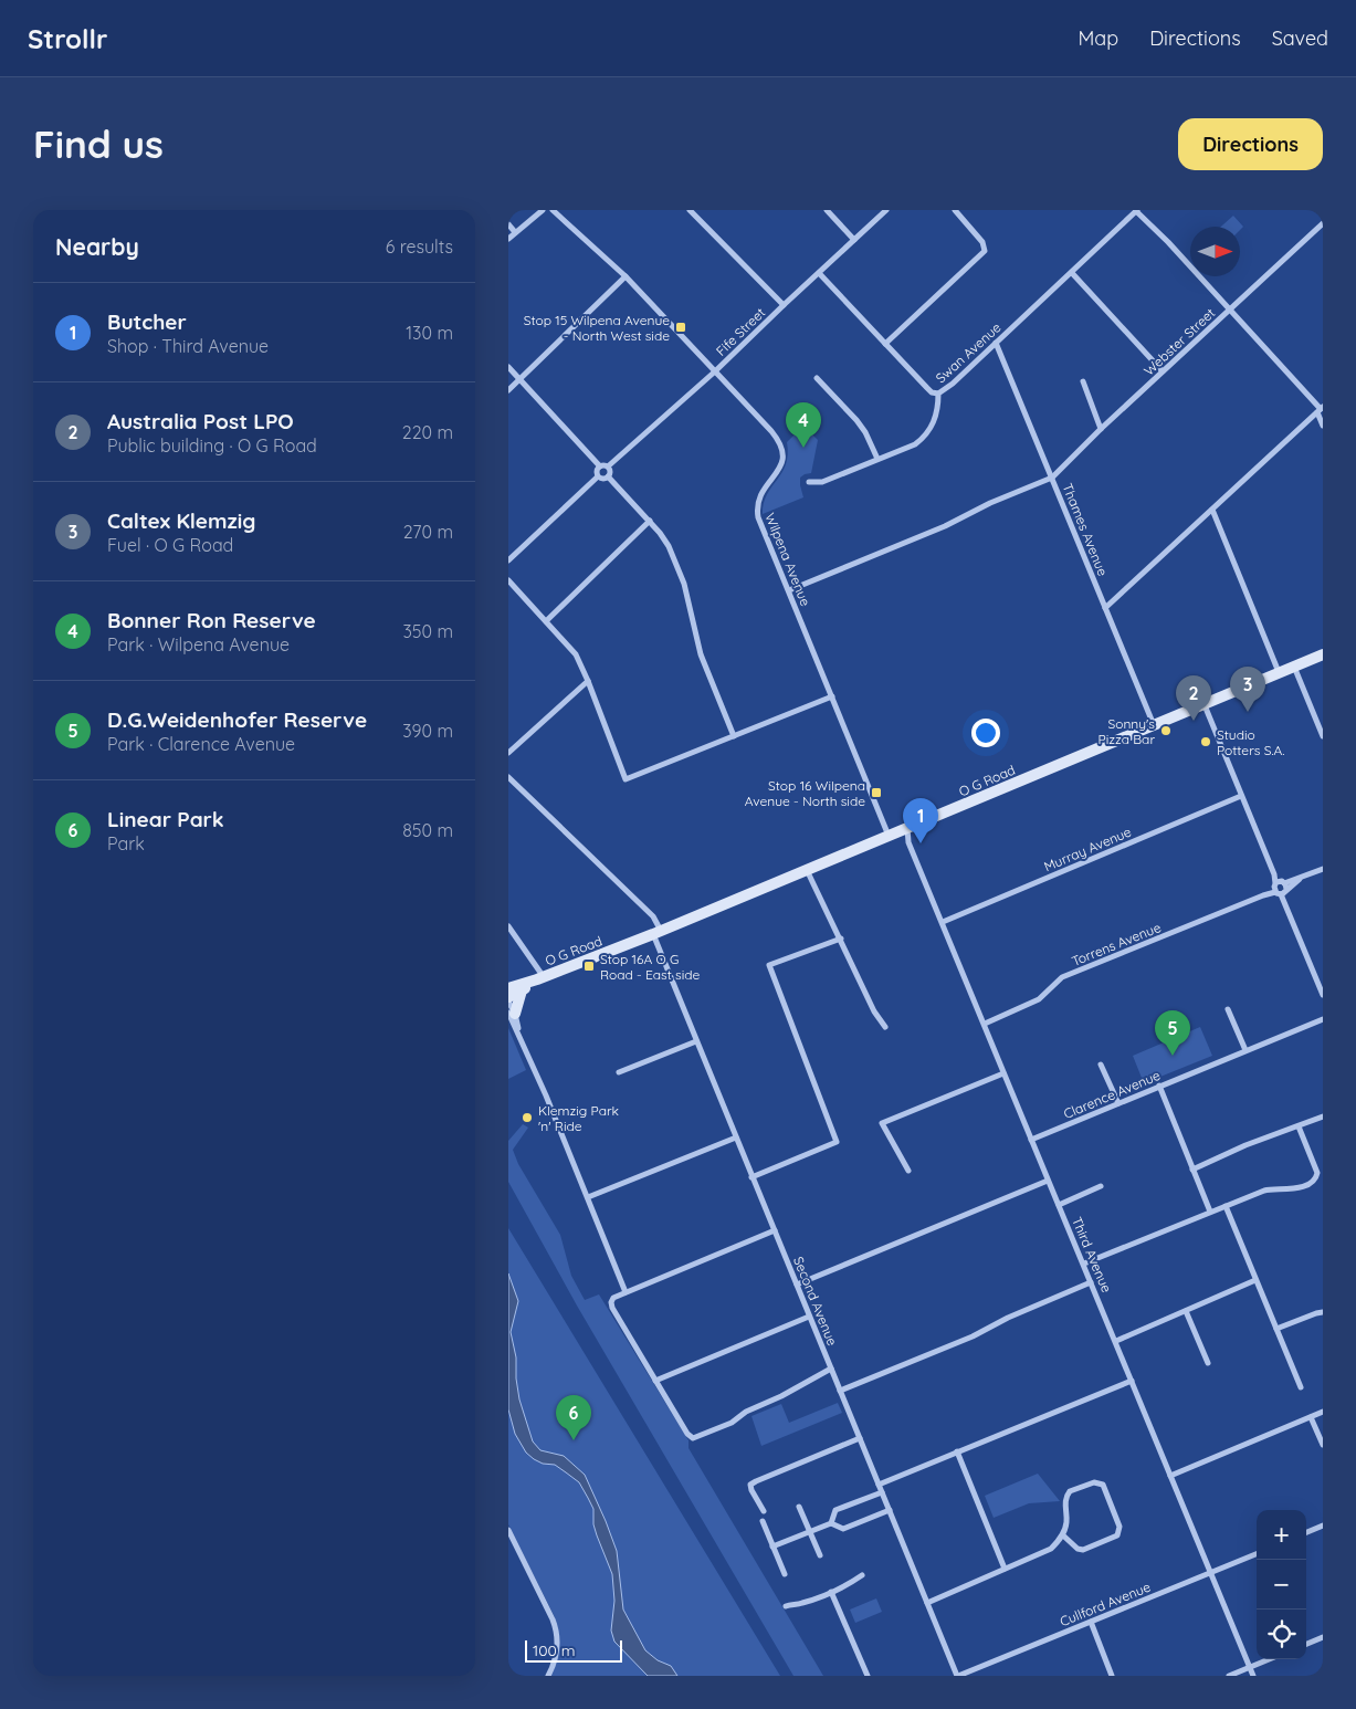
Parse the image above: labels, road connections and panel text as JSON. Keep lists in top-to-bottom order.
{
  "streets": {
    "main road": ["O G Road"],
    "street": [
      "Fife Street",
      "Webster Street",
      "Swan Avenue",
      "Thames Avenue",
      "Wilpena Avenue",
      "Murray Avenue",
      "Torrens Avenue",
      "Clarence Avenue",
      "Third Avenue",
      "Second Avenue",
      "Cullford Avenue"
    ]
  },
  "crossings": [
    ["Fife Street", "Wilpena Avenue"],
    ["Webster Street", "Thames Avenue"],
    ["Swan Avenue", "Thames Avenue"],
    ["Thames Avenue", "O G Road"],
    ["Wilpena Avenue", "O G Road"],
    ["Wilpena Avenue", "Third Avenue"],
    ["O G Road", "Third Avenue"],
    ["O G Road", "Second Avenue"],
    ["Murray Avenue", "Third Avenue"],
    ["Torrens Avenue", "Third Avenue"],
    ["Clarence Avenue", "Third Avenue"],
    ["Third Avenue", "Cullford Avenue"],
    ["Second Avenue", "Cullford Avenue"]
  ],
  "places": {
    "transit": ["Stop 15 Wilpena Avenue - North West side", "Stop 16 Wilpena Avenue - North side", "Stop 16A O G Road - East side"],
    "other": ["Sonny's Pizza Bar", "Studio Potters S.A.", "Klemzig Park 'n' Ride"]
  },
  "scale_bar": "100 m",
  "north": "right",
  "page": {
    "header": "Strollr",
    "nav": ["Map", "Directions", "Saved"],
    "buttons": "Directions",
    "title": "Find us",
    "heading": ["Nearby", "6 results"],
    "list": [
      {
        "mark": "1",
        "name": "Butcher",
        "note": "Shop · Third Avenue",
        "value": "130 m"
      },
      {
        "mark": "2",
        "name": "Australia Post LPO",
        "note": "Public building · O G Road",
        "value": "220 m"
      },
      {
        "mark": "3",
        "name": "Caltex Klemzig",
        "note": "Fuel · O G Road",
        "value": "270 m"
      },
      {
        "mark": "4",
        "name": "Bonner Ron Reserve",
        "note": "Park · Wilpena Avenue",
        "value": "350 m"
      },
      {
        "mark": "5",
        "name": "D.G.Weidenhofer Reserve",
        "note": "Park · Clarence Avenue",
        "value": "390 m"
      },
      {
        "mark": "6",
        "name": "Linear Park",
        "note": "Park",
        "value": "850 m"
      }
    ],
    "pins": [
      "4",
      "3",
      "2",
      "1",
      "5",
      "6"
    ],
    "map_buttons": ["+", "−"],
    "scale": "100 m"
  }
}
